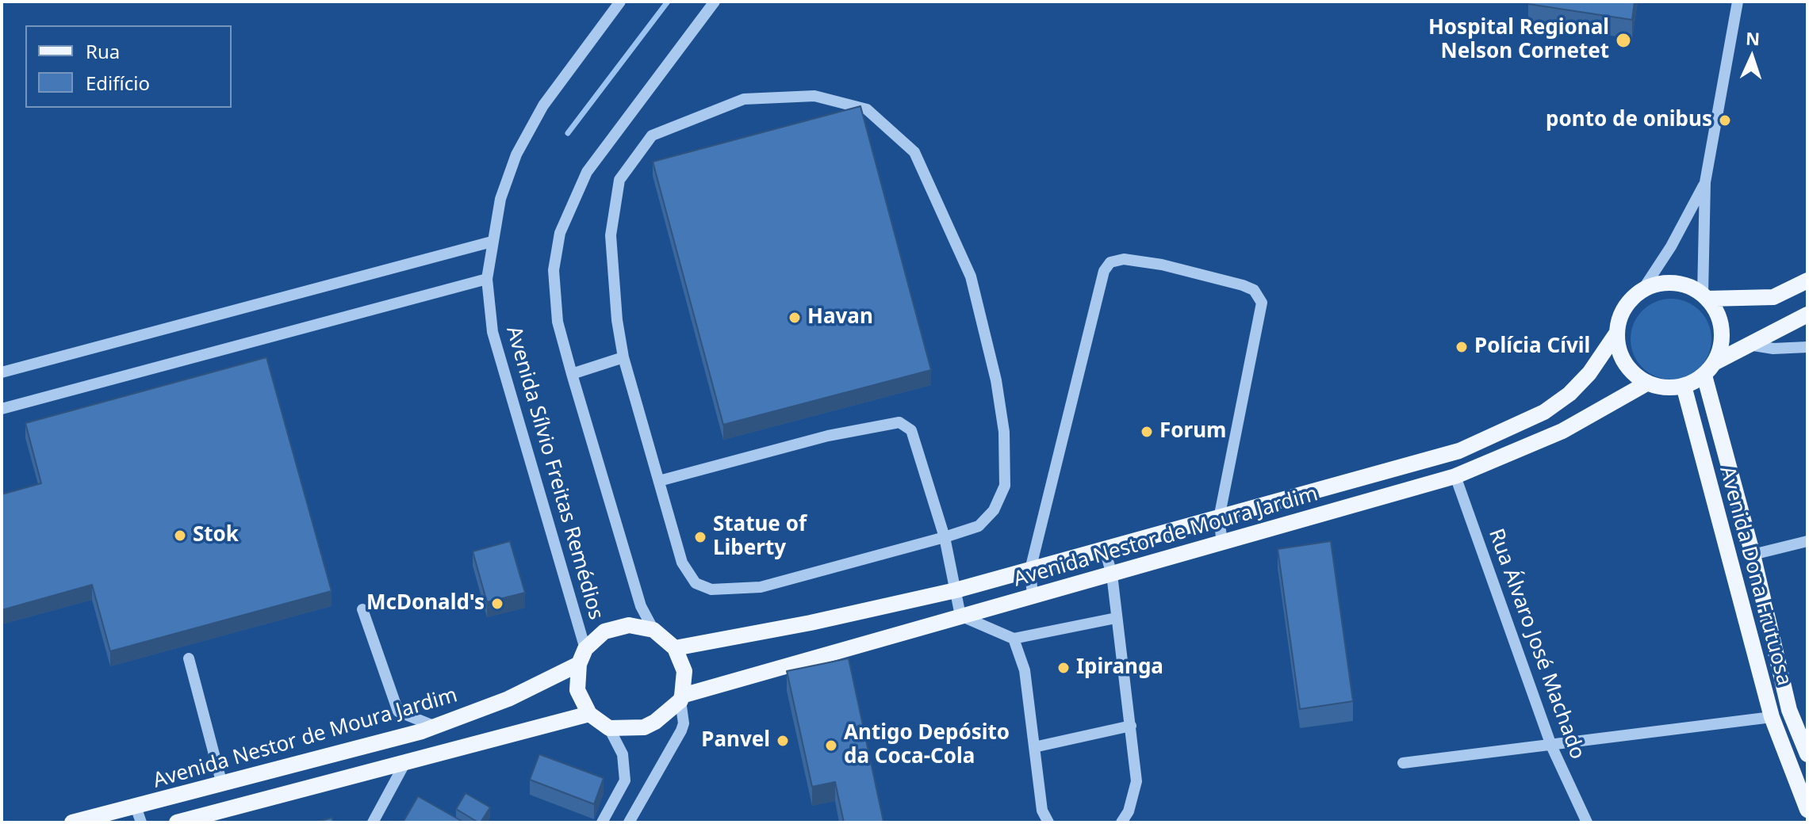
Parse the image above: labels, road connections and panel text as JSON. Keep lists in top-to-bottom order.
{
  "streets": {
    "main road": ["Avenida Nestor de Moura Jardim", "Avenida Dona Frutuosa"],
    "street": ["Avenida Sílvio Freitas Remédios", "Rua Álvaro José Machado"]
  },
  "crossings": [
    ["Avenida Sílvio Freitas Remédios", "Avenida Nestor de Moura Jardim"],
    ["Avenida Nestor de Moura Jardim", "Avenida Dona Frutuosa"],
    ["Avenida Nestor de Moura Jardim", "Rua Álvaro José Machado"]
  ],
  "places": [
    "Hospital Regional Nelson Cornetet",
    "ponto de onibus",
    "Havan",
    "Polícia Cívil",
    "Forum",
    "Stok",
    "Statue of Liberty",
    "McDonald's",
    "Ipiranga",
    "Panvel",
    "Antigo Depósito da Coca-Cola"
  ],
  "legend": ["Rua", "Edifício"],
  "north": "top"
}
